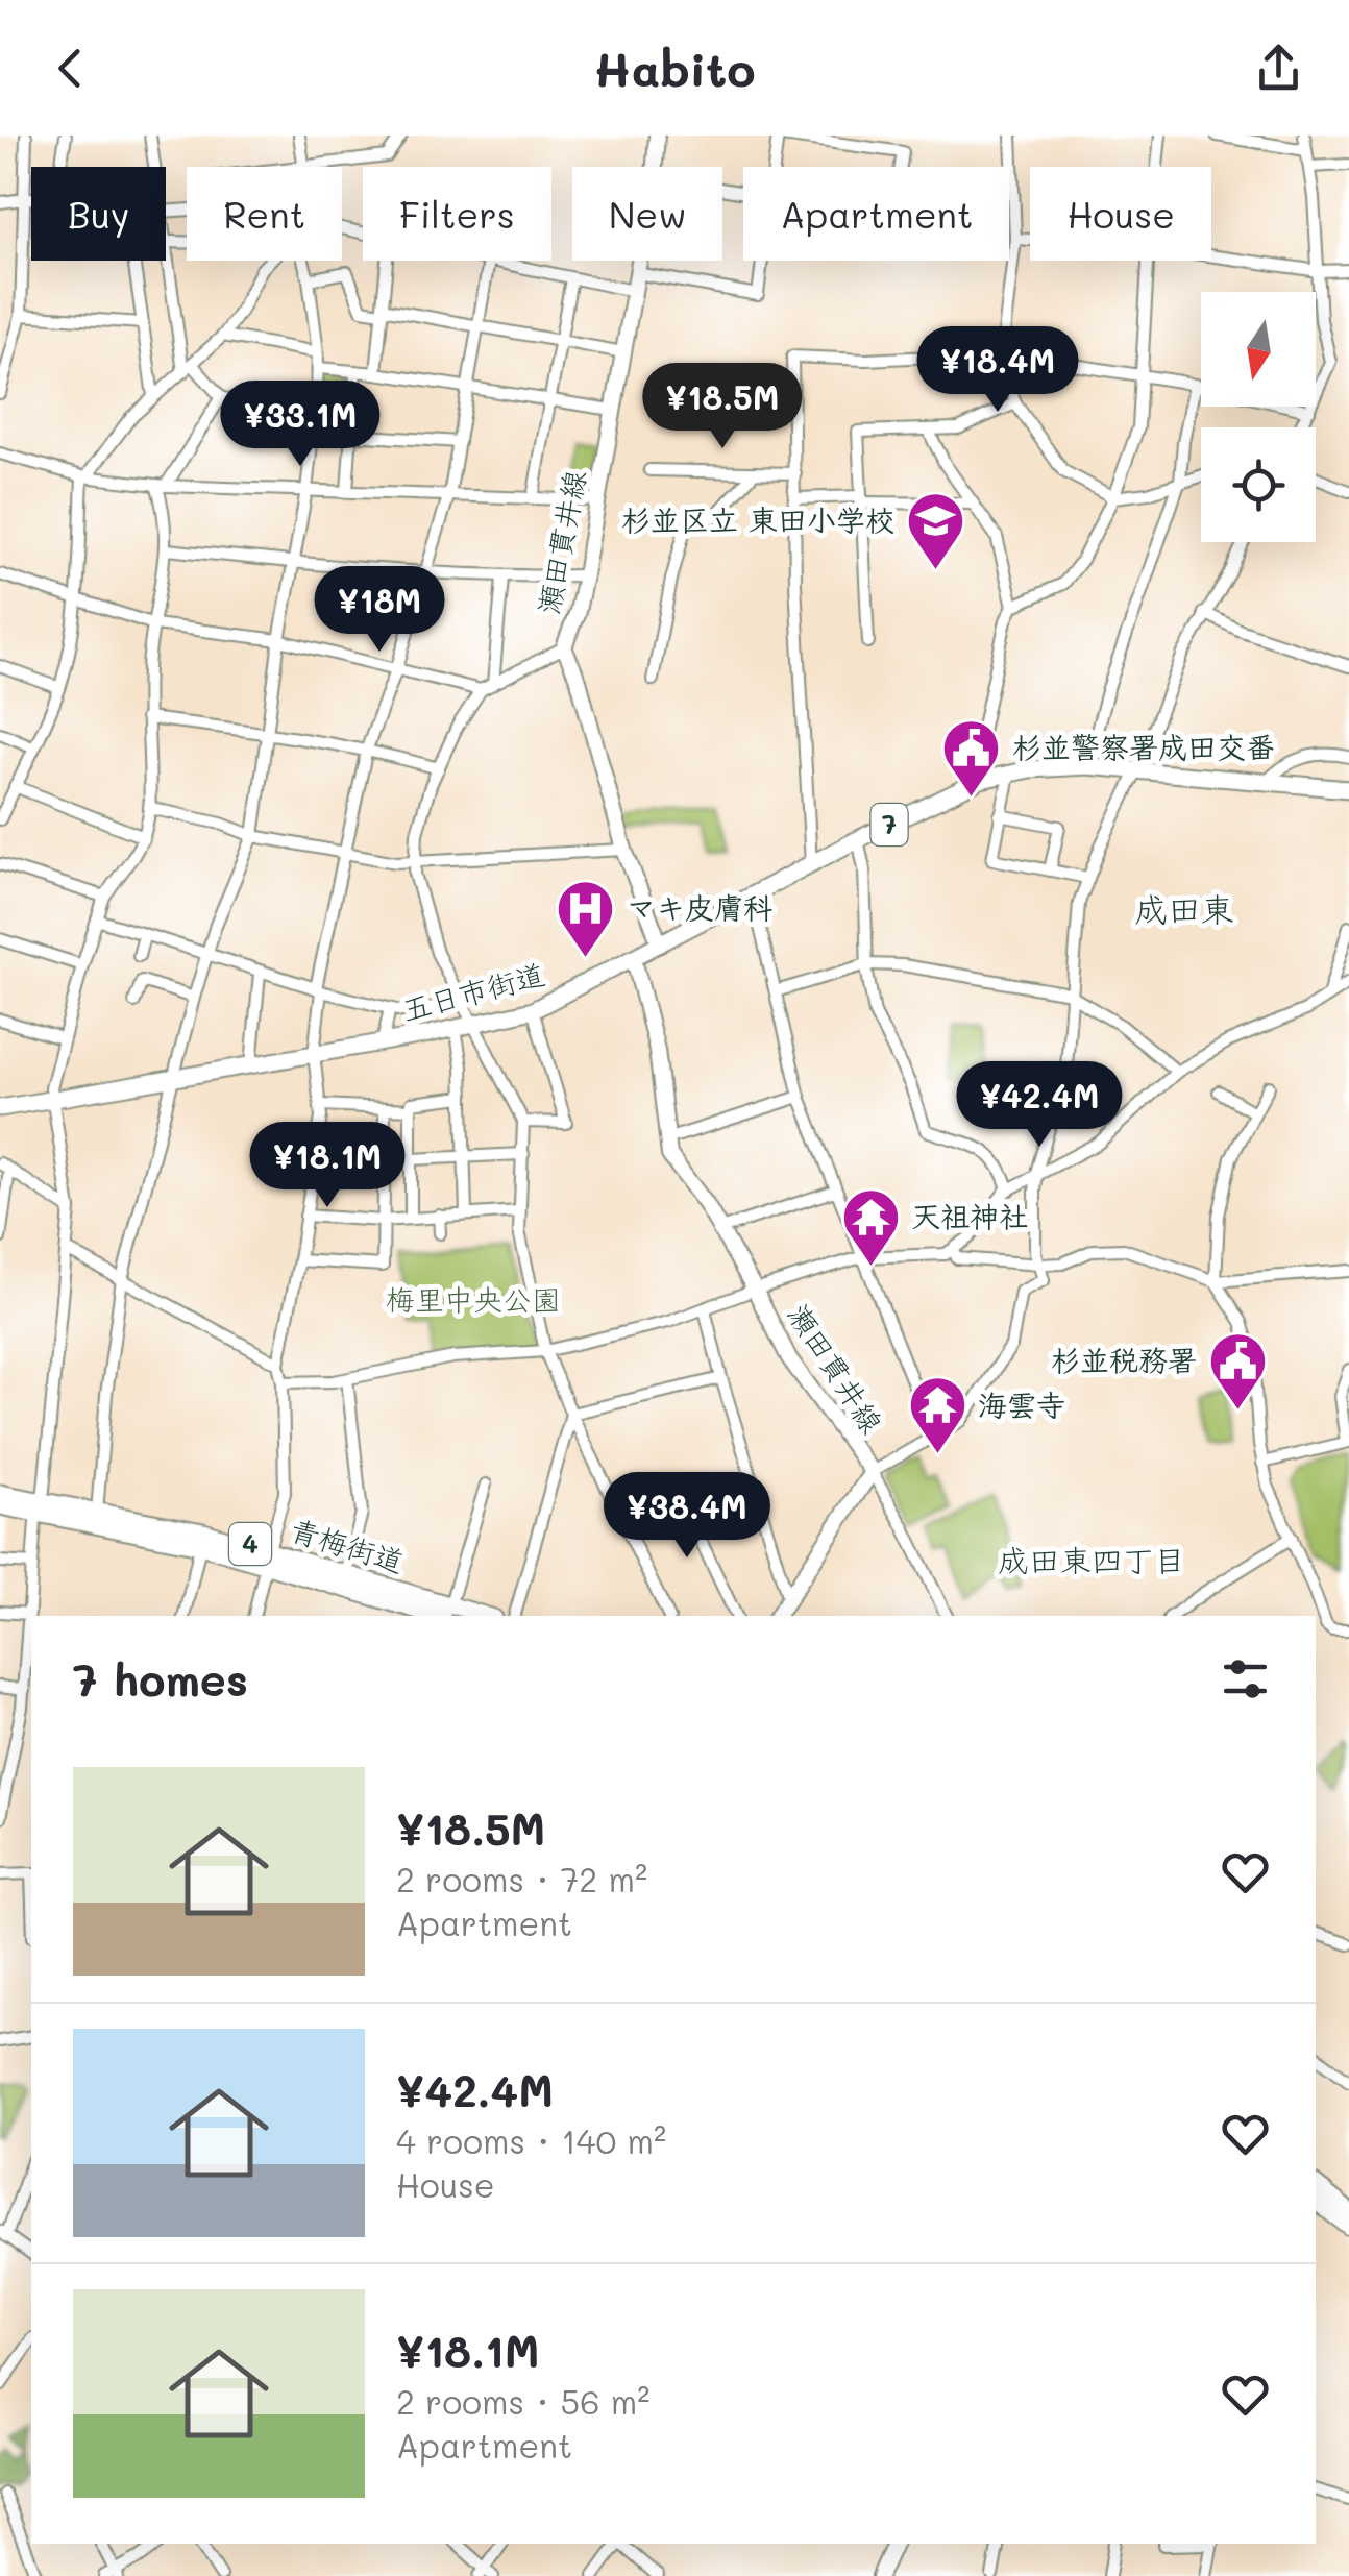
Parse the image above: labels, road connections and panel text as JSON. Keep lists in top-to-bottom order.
{
  "streets": {
    "main road": [
      "瀬田貫井線",
      "7",
      "五日市街道",
      "4",
      "青梅街道"
    ]
  },
  "crossings": [
    ["瀬田貫井線", "五日市街道"]
  ],
  "districts": ["成田東", "成田東四丁目"],
  "parks": ["梅里中央公園"],
  "places": {
    "school or university": ["杉並区立 東田小学校"],
    "public building": ["杉並警察署成田交番", "杉並税務署"],
    "hospital": ["マキ皮膚科"],
    "temple": ["天祖神社", "海雲寺"]
  },
  "north": "bottom",
  "page": {
    "header": "Habito",
    "chip": [
      "Buy",
      "Rent",
      "Filters",
      "New",
      "Apartment",
      "House"
    ],
    "price": [
      "¥18.4M",
      "¥18.5M",
      "¥33.1M",
      "¥18M",
      "¥42.4M",
      "¥18.1M",
      "¥38.4M"
    ],
    "heading": "7 homes",
    "list": [
      {
        "name": "¥18.5M",
        "note": "2 rooms · 72 m² · Apartment"
      },
      {
        "name": "¥42.4M",
        "note": "4 rooms · 140 m² · House"
      },
      {
        "name": "¥18.1M",
        "note": "2 rooms · 56 m² · Apartment"
      }
    ]
  }
}
